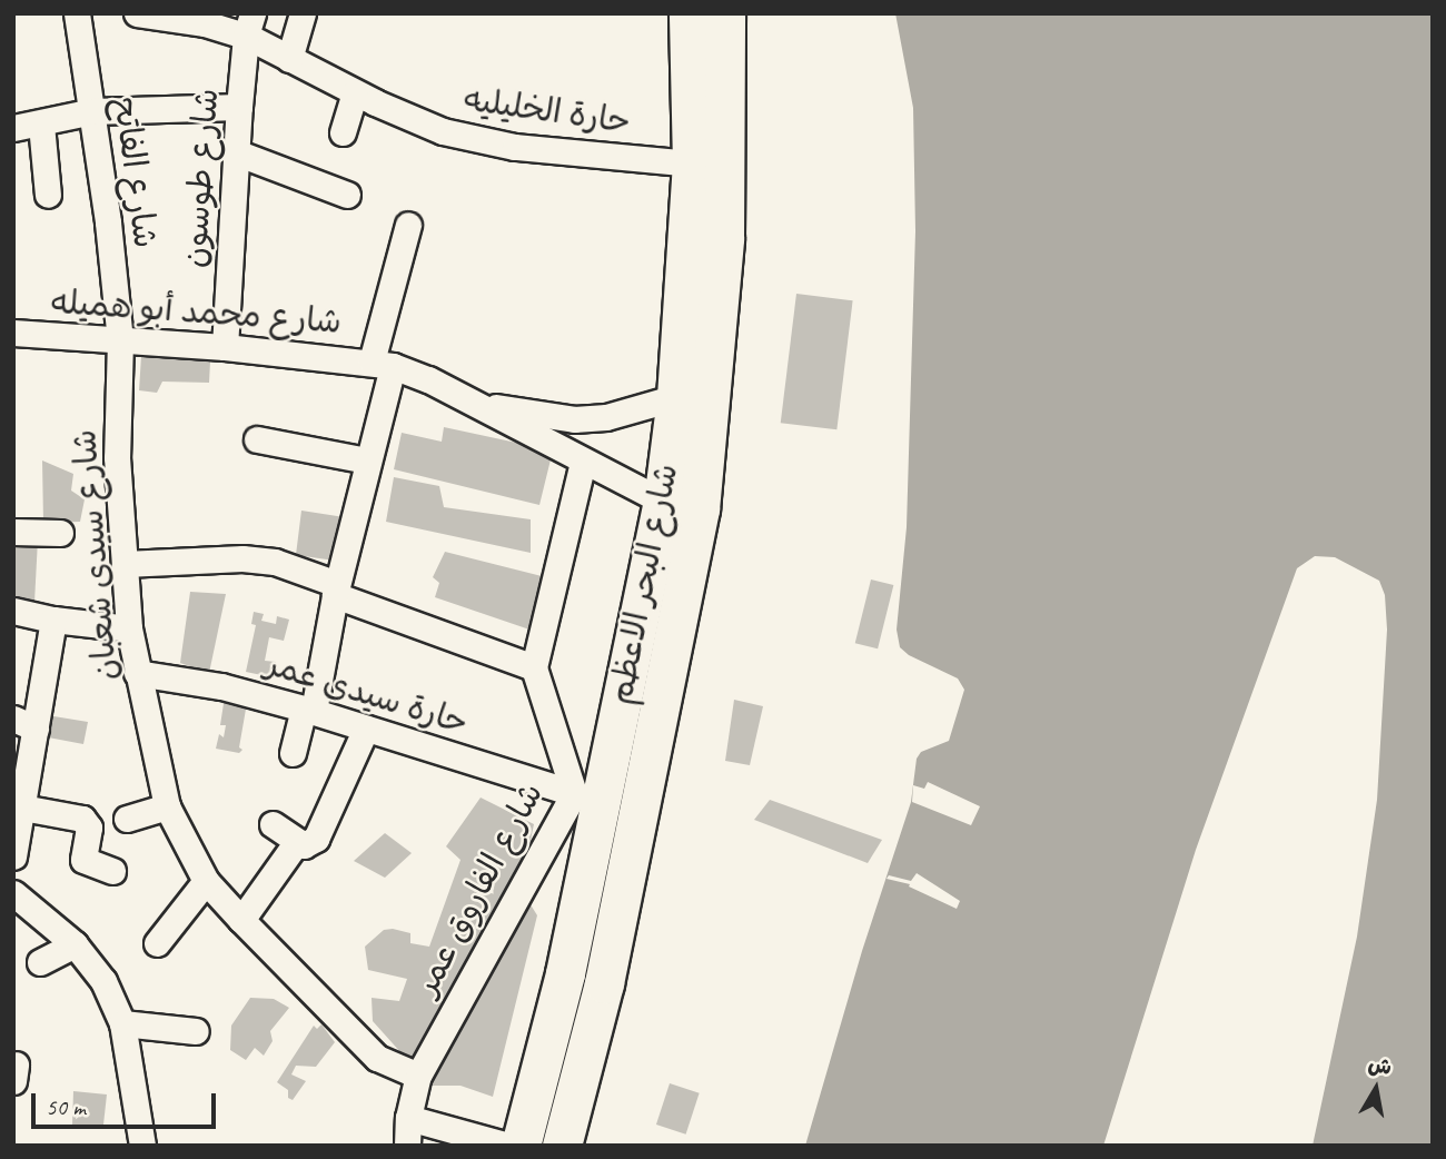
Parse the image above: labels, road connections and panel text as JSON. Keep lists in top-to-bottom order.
{
  "streets": {
    "main road": ["شارع البحر الاعظم"],
    "street": [
      "حارة الخليليه",
      "شارع الفاتح",
      "شارع طوسون",
      "شارع محمد أبو هميله",
      "شارع سيدى شعبان",
      "حارة سيدى عمر",
      "شارع الفاروق عمر"
    ]
  },
  "crossings": [
    ["حارة الخليليه", "شارع طوسون"],
    ["حارة الخليليه", "شارع البحر الاعظم"],
    ["شارع الفاتح", "شارع محمد أبو هميله"],
    ["شارع الفاتح", "شارع سيدى شعبان"],
    ["شارع طوسون", "شارع محمد أبو هميله"],
    ["شارع محمد أبو هميله", "شارع سيدى شعبان"],
    ["شارع محمد أبو هميله", "شارع البحر الاعظم"],
    ["شارع سيدى شعبان", "حارة سيدى عمر"],
    ["شارع سيدى شعبان", "شارع الفاروق عمر"],
    ["حارة سيدى عمر", "شارع الفاروق عمر"]
  ],
  "scale_bar": "50 m",
  "north": "top"
}
